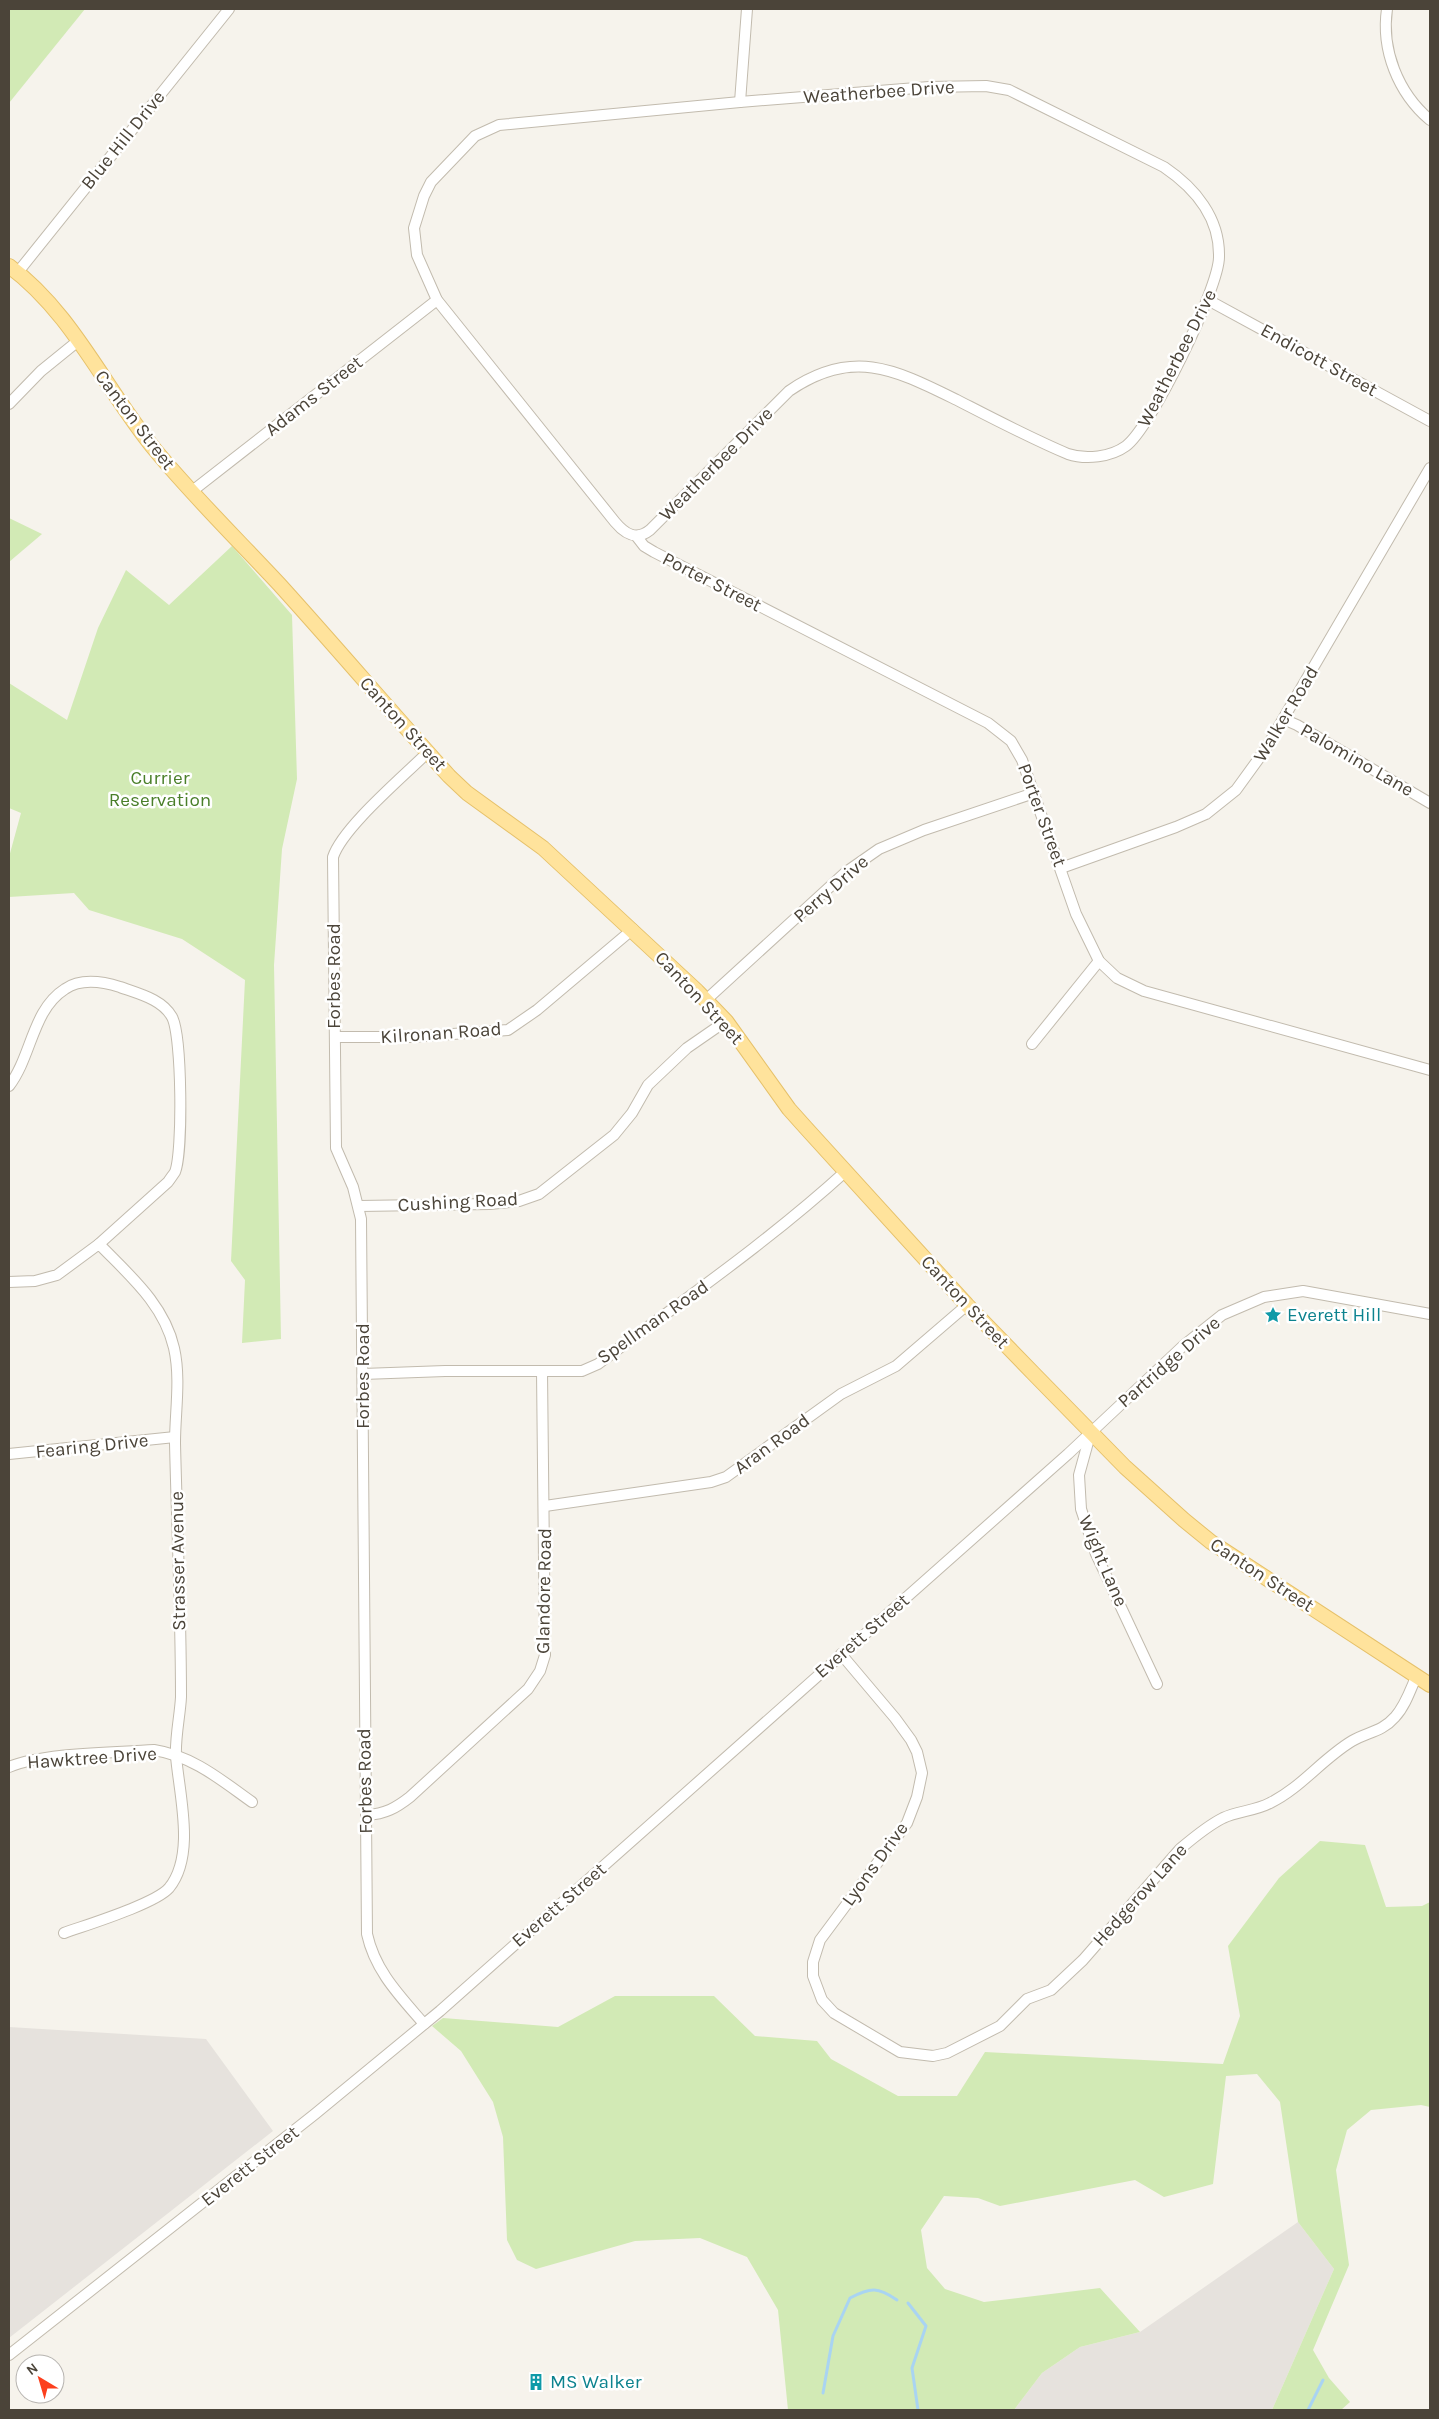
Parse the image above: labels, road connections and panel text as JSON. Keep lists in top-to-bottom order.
{
  "streets": {
    "main road": ["Canton Street"],
    "street": [
      "Weatherbee Drive",
      "Blue Hill Drive",
      "Endicott Street",
      "Adams Street",
      "Porter Street",
      "Walker Road",
      "Palomino Lane",
      "Perry Drive",
      "Forbes Road",
      "Kilronan Road",
      "Cushing Road",
      "Spellman Road",
      "Partridge Drive",
      "Aran Road",
      "Fearing Drive",
      "Strasser Avenue",
      "Wight Lane",
      "Glandore Road",
      "Everett Street",
      "Hawktree Drive",
      "Lyons Drive",
      "Hedgerow Lane"
    ]
  },
  "crossings": [
    ["Weatherbee Drive", "Endicott Street"],
    ["Weatherbee Drive", "Adams Street"],
    ["Weatherbee Drive", "Porter Street"],
    ["Blue Hill Drive", "Canton Street"],
    ["Adams Street", "Canton Street"],
    ["Canton Street", "Perry Drive"],
    ["Canton Street", "Forbes Road"],
    ["Canton Street", "Kilronan Road"],
    ["Canton Street", "Cushing Road"],
    ["Canton Street", "Spellman Road"],
    ["Canton Street", "Partridge Drive"],
    ["Canton Street", "Aran Road"],
    ["Canton Street", "Wight Lane"],
    ["Canton Street", "Everett Street"],
    ["Canton Street", "Hedgerow Lane"],
    ["Porter Street", "Walker Road"],
    ["Porter Street", "Perry Drive"],
    ["Walker Road", "Palomino Lane"],
    ["Forbes Road", "Kilronan Road"],
    ["Forbes Road", "Cushing Road"],
    ["Forbes Road", "Spellman Road"],
    ["Forbes Road", "Glandore Road"],
    ["Forbes Road", "Everett Street"],
    ["Spellman Road", "Glandore Road"],
    ["Partridge Drive", "Wight Lane"],
    ["Partridge Drive", "Everett Street"],
    ["Aran Road", "Glandore Road"],
    ["Fearing Drive", "Strasser Avenue"],
    ["Strasser Avenue", "Hawktree Drive"],
    ["Wight Lane", "Everett Street"],
    ["Everett Street", "Lyons Drive"],
    ["Lyons Drive", "Hedgerow Lane"]
  ],
  "parks": ["Currier Reservation"],
  "places": {
    "place": ["Everett Hill"],
    "building": ["MS Walker"]
  },
  "north": "top left"
}
